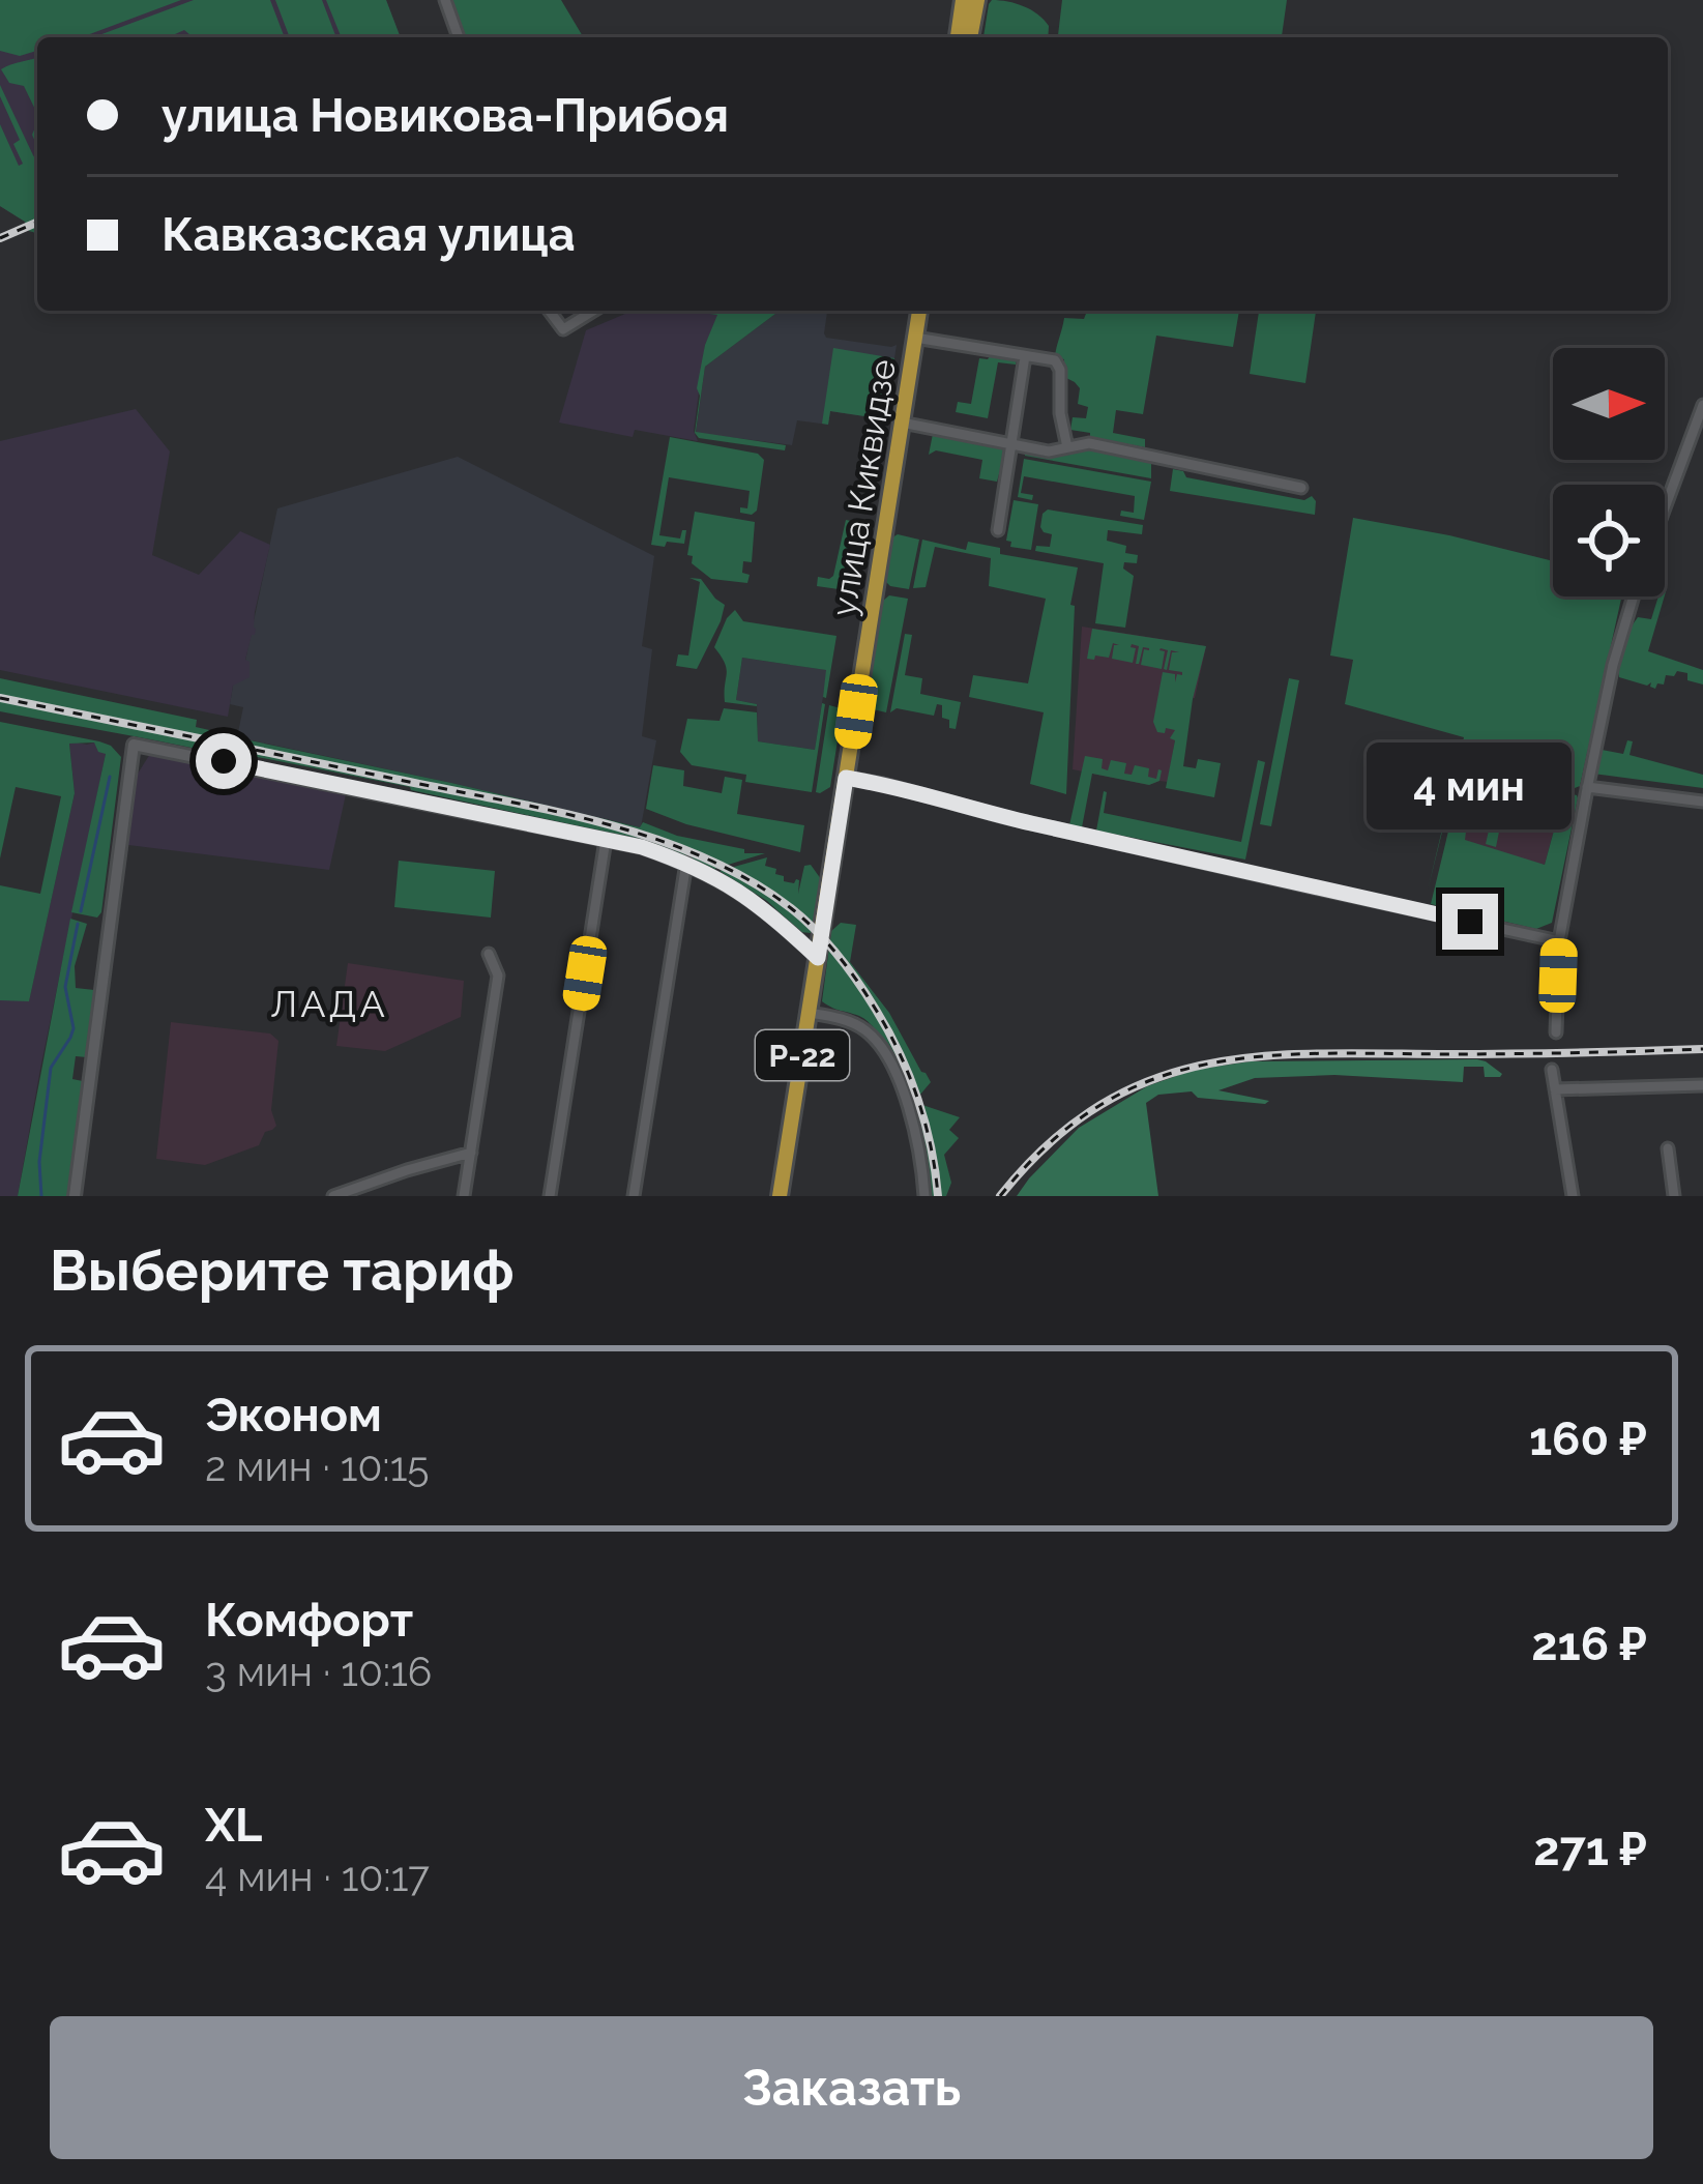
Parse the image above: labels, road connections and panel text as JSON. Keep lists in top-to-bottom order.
{
  "streets": {
    "main road": ["улица Киквидзе", "Р-22"]
  },
  "districts": ["ЛАДА"],
  "north": "right",
  "page": {
    "banner": ["улица Новикова-Прибоя", "Кавказская улица"],
    "bubble": "4 мин",
    "heading": "Выберите тариф",
    "list": [
      {
        "name": "Эконом",
        "note": "2 мин · 10:15",
        "value": "160 ₽"
      },
      {
        "name": "Комфорт",
        "note": "3 мин · 10:16",
        "value": "216 ₽"
      },
      {
        "name": "XL",
        "note": "4 мин · 10:17",
        "value": "271 ₽"
      }
    ],
    "buttons": "Заказать"
  }
}
